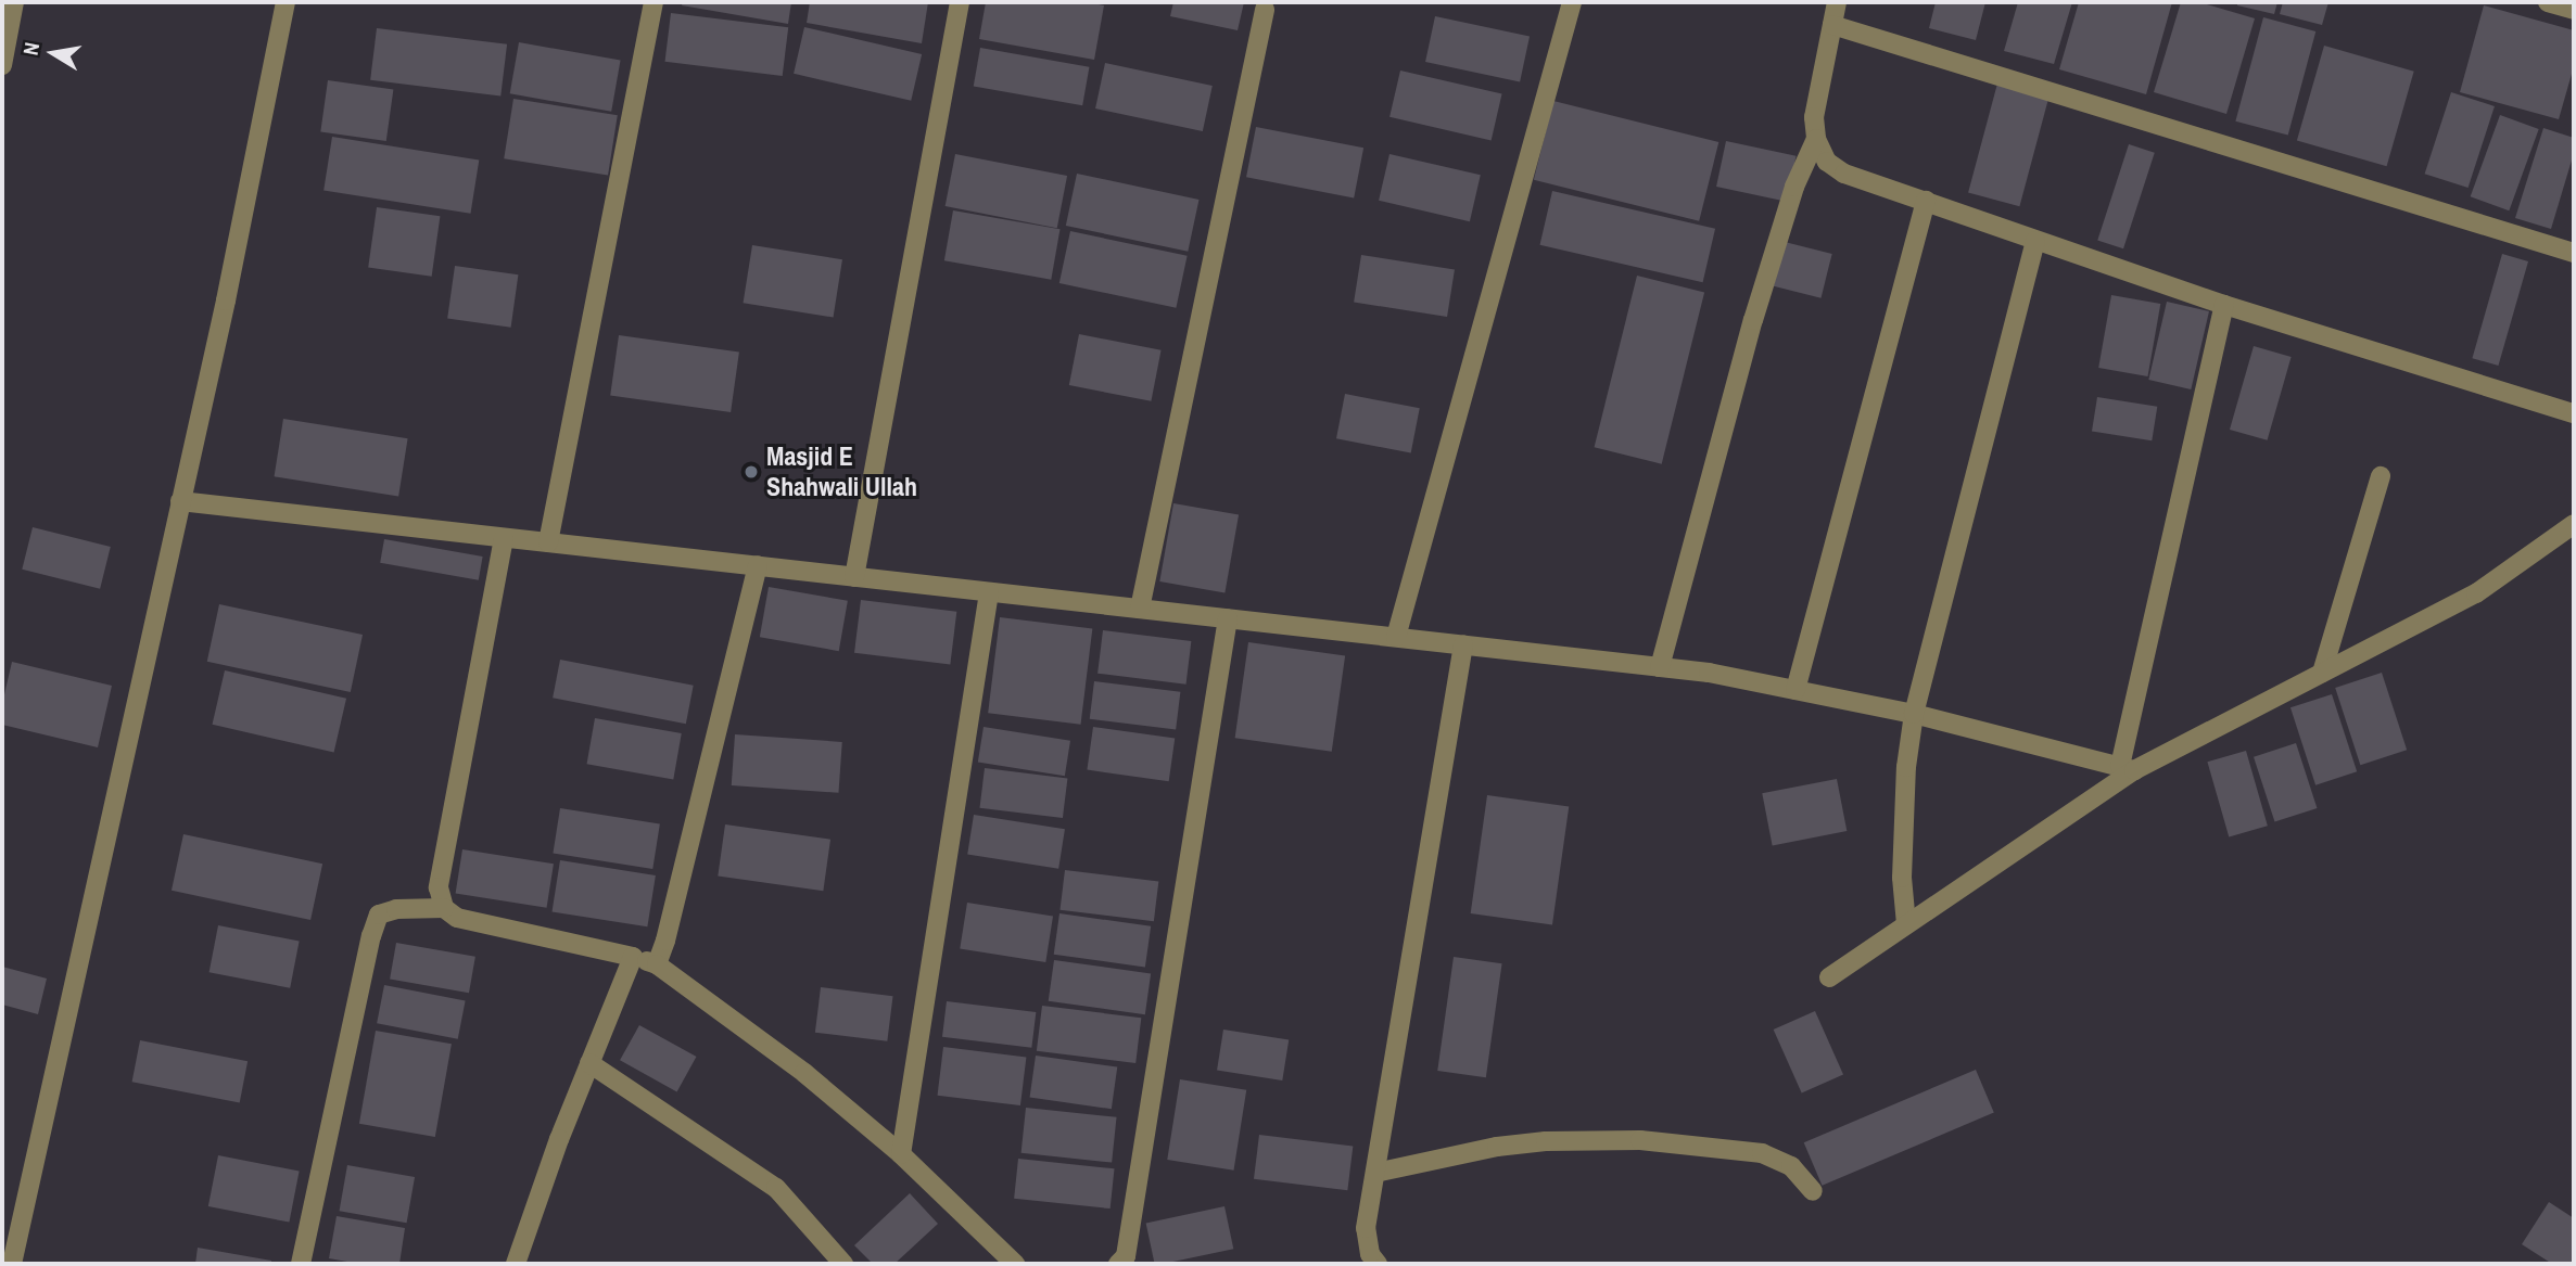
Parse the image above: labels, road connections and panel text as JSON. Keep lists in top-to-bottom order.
{
  "places": ["Masjid E Shahwali Ullah"],
  "north": "left"
}
